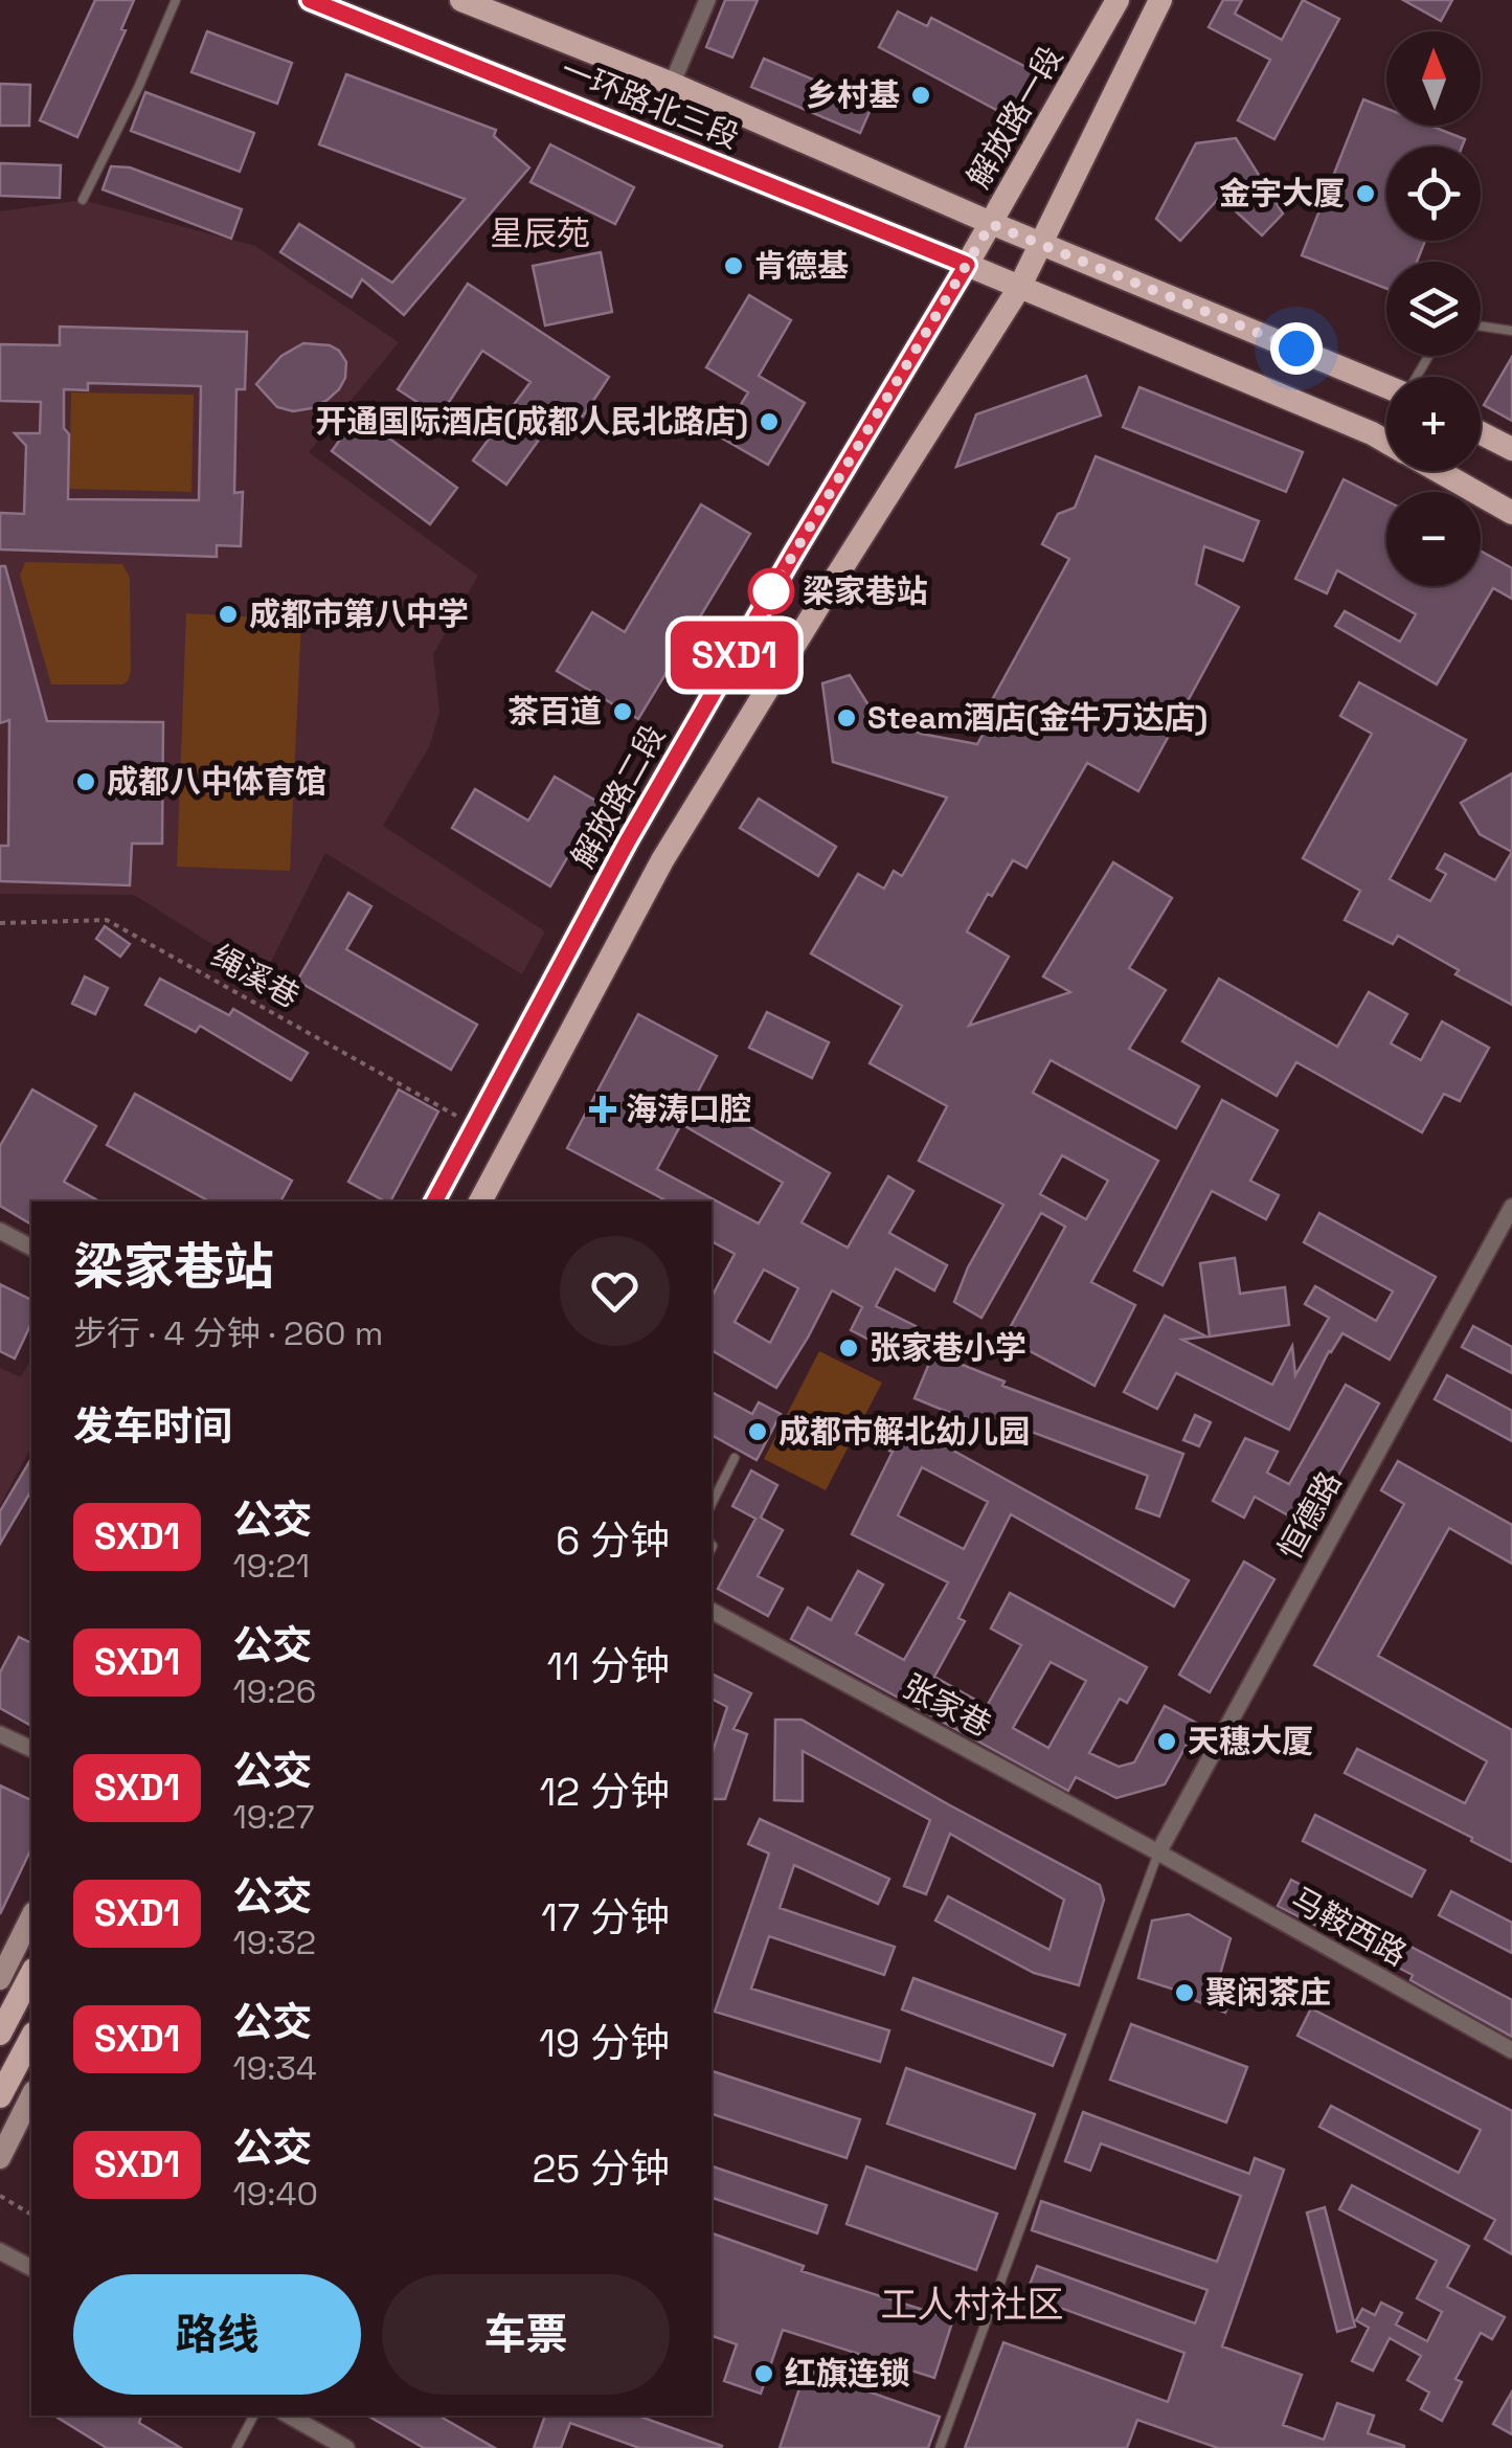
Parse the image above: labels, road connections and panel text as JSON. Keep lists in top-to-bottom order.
{
  "streets": {
    "main road": ["一环路北三段", "解放路一段", "解放路二段"],
    "street": ["恒德路", "张家巷", "马鞍西路"],
    "path": ["绳溪巷"]
  },
  "crossings": [
    ["一环路北三段", "解放路一段"],
    ["一环路北三段", "解放路二段"],
    ["解放路一段", "解放路二段"],
    ["解放路二段", "绳溪巷"],
    ["恒德路", "张家巷"],
    ["恒德路", "马鞍西路"],
    ["张家巷", "马鞍西路"]
  ],
  "districts": ["星辰苑", "工人村社区"],
  "places": {
    "other": [
      "乡村基",
      "金宇大厦",
      "肯德基",
      "开通国际酒店(成都人民北路店)",
      "梁家巷站",
      "成都市第八中学",
      "茶百道",
      "Steam酒店(金牛万达店)",
      "成都八中体育馆",
      "张家巷小学",
      "成都市解北幼儿园",
      "天穗大厦",
      "聚闲茶庄",
      "红旗连锁"
    ],
    "health": ["海涛口腔"]
  },
  "lines": ["bus line SXD1"],
  "north": "top",
  "page": {
    "on_map": "SXD1",
    "map_buttons": ["+", "−"],
    "heading": [
      ["梁家巷站", "步行 · 4 分钟 · 260 m"],
      "发车时间"
    ],
    "list": [
      {
        "mark": "SXD1",
        "name": "公交",
        "note": "19:21",
        "value": "6 分钟"
      },
      {
        "mark": "SXD1",
        "name": "公交",
        "note": "19:26",
        "value": "11 分钟"
      },
      {
        "mark": "SXD1",
        "name": "公交",
        "note": "19:27",
        "value": "12 分钟"
      },
      {
        "mark": "SXD1",
        "name": "公交",
        "note": "19:32",
        "value": "17 分钟"
      },
      {
        "mark": "SXD1",
        "name": "公交",
        "note": "19:34",
        "value": "19 分钟"
      },
      {
        "mark": "SXD1",
        "name": "公交",
        "note": "19:40",
        "value": "25 分钟"
      }
    ],
    "buttons": ["路线", "车票"]
  }
}
